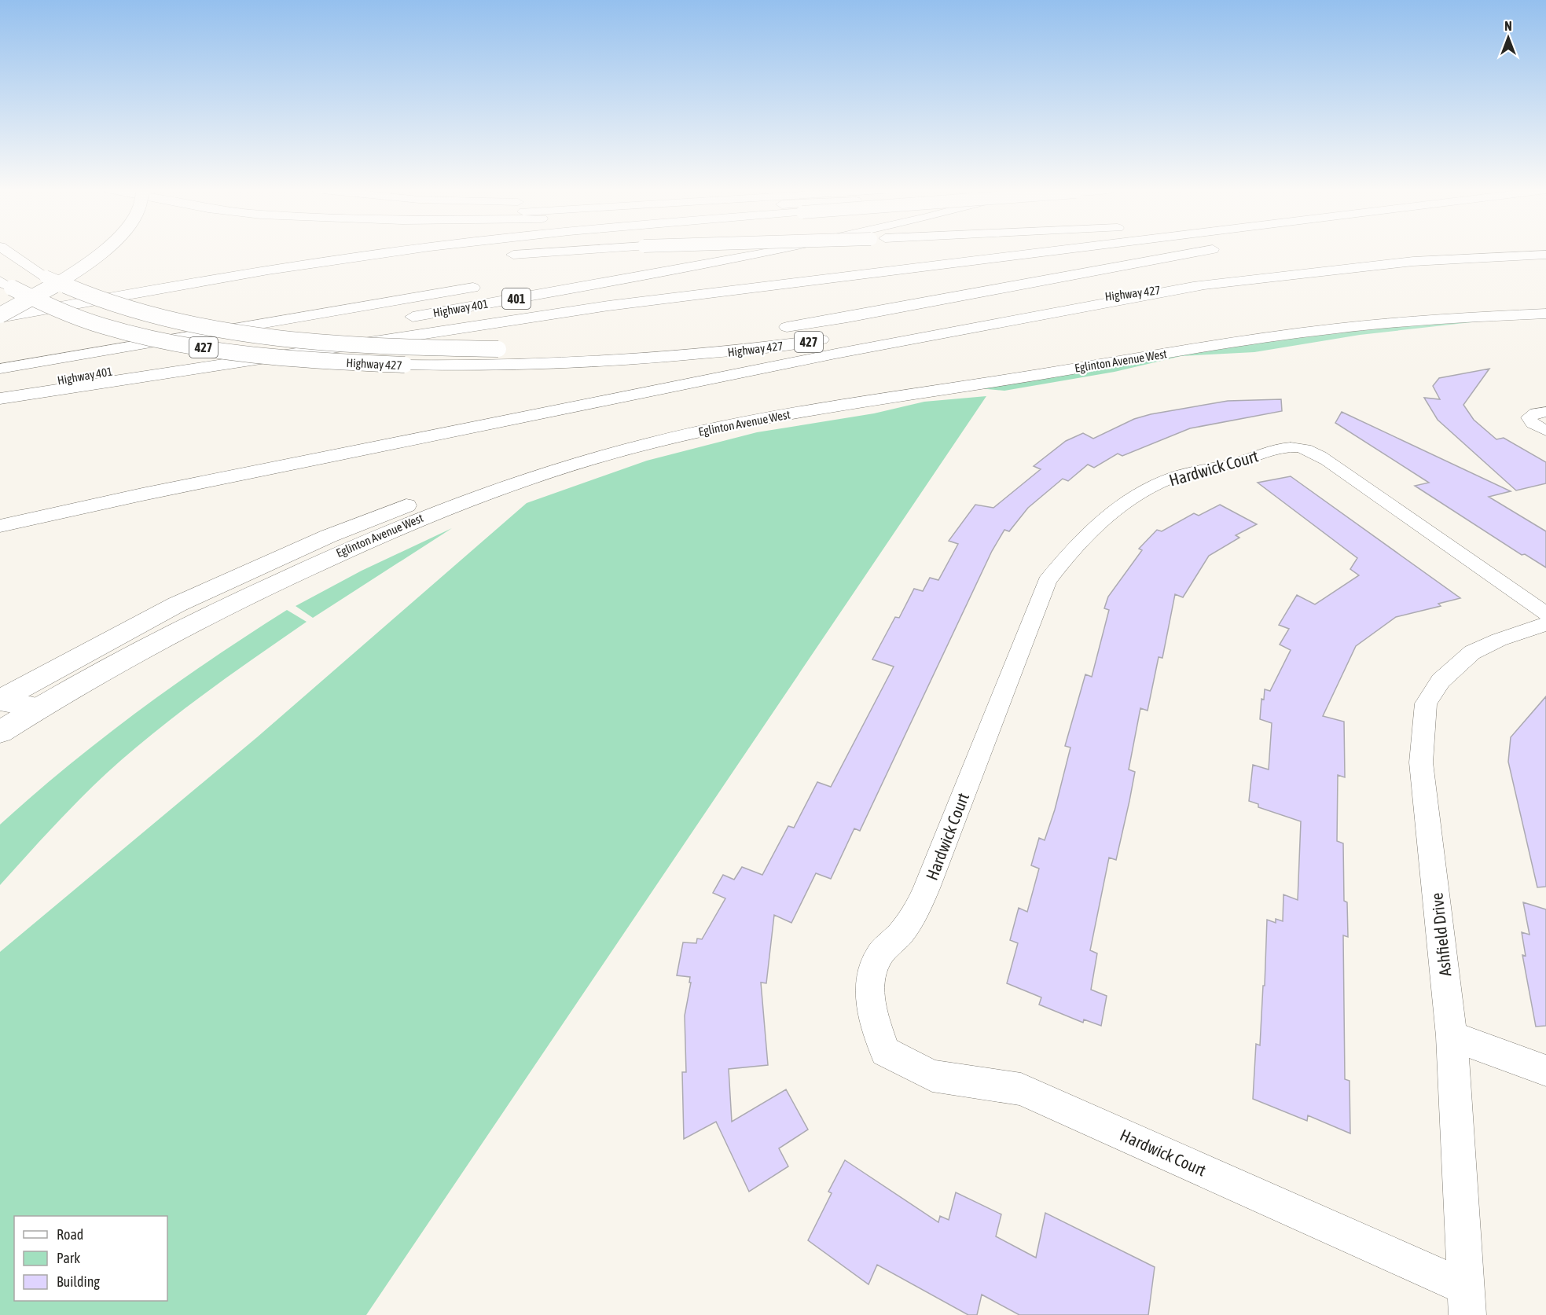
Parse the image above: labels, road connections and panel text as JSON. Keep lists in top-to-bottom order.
{
  "streets": {
    "main road": [
      "Highway 427",
      "401",
      "Highway 401",
      "427",
      "Eglinton Avenue West"
    ],
    "street": ["Hardwick Court", "Ashfield Drive"]
  },
  "crossings": [
    ["Hardwick Court", "Ashfield Drive"]
  ],
  "legend": ["Road", "Park", "Building"],
  "north": "top"
}
